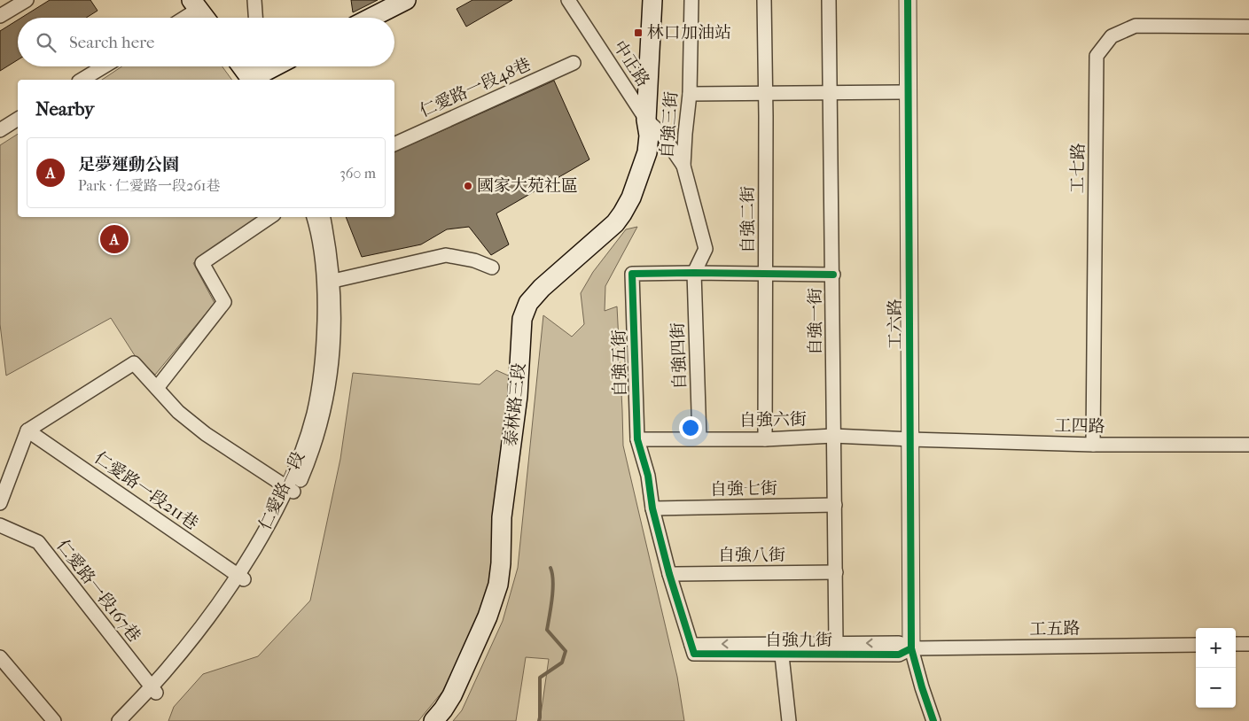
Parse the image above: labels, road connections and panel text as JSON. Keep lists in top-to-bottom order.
{
  "streets": {
    "main road": ["泰林路三段"],
    "street": [
      "中正路",
      "仁愛路一段48巷",
      "自強三街",
      "工七路",
      "自強二街",
      "自強一街",
      "工六路",
      "自強四街",
      "自強五街",
      "自強六街",
      "工四路",
      "自強七街",
      "仁愛路一段211巷",
      "仁愛路一段",
      "自強八街",
      "仁愛路一段167巷",
      "工五路",
      "自強九街"
    ]
  },
  "crossings": [
    ["中正路", "自強三街"],
    ["中正路", "泰林路三段"],
    ["自強三街", "自強四街"],
    ["自強三街", "自強五街"],
    ["工七路", "工四路"],
    ["自強二街", "自強五街"],
    ["自強二街", "自強六街"],
    ["自強一街", "自強五街"],
    ["自強一街", "自強六街"],
    ["自強一街", "自強七街"],
    ["自強一街", "自強八街"],
    ["自強一街", "自強九街"],
    ["工六路", "自強六街"],
    ["工六路", "工四路"],
    ["工六路", "工五路"],
    ["工六路", "自強九街"],
    ["自強四街", "自強五街"],
    ["自強四街", "自強六街"],
    ["自強五街", "自強六街"],
    ["自強五街", "自強七街"],
    ["自強五街", "自強八街"],
    ["自強五街", "自強九街"],
    ["自強六街", "工四路"],
    ["仁愛路一段211巷", "仁愛路一段"],
    ["仁愛路一段", "仁愛路一段167巷"],
    ["工五路", "自強九街"]
  ],
  "places": {
    "transit": ["林口加油站"],
    "other": ["國家大苑社區"]
  },
  "page": {
    "search": "Search here",
    "heading": "Nearby",
    "list": [
      {
        "mark": "A",
        "name": "足夢運動公園",
        "note": "Park · 仁愛路一段261巷",
        "value": "360 m"
      }
    ],
    "pins": "A",
    "map_buttons": ["+", "−"]
  }
}
